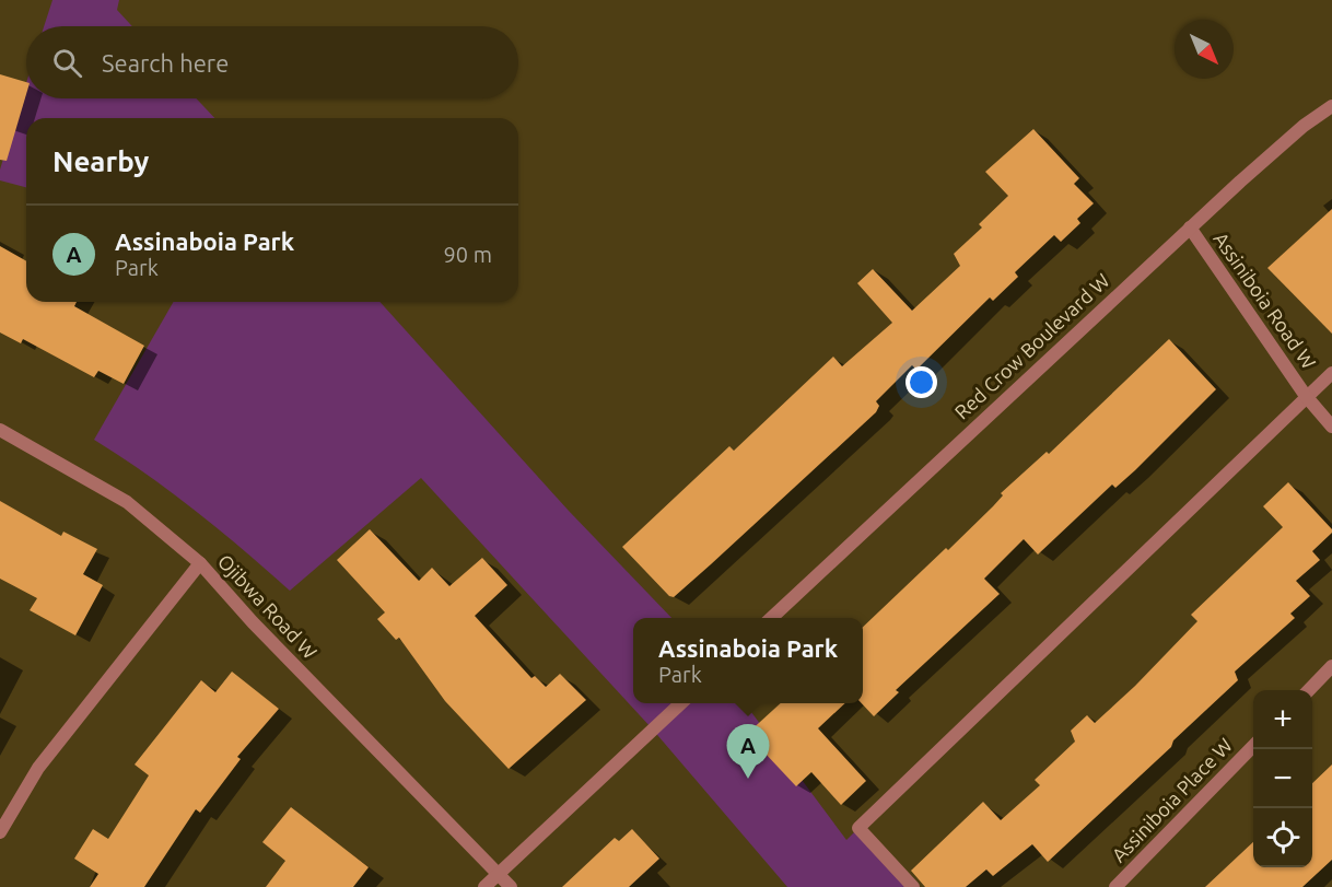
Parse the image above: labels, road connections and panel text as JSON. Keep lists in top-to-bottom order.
{
  "streets": {
    "street": [
      "Assiniboia Road W",
      "Red Crow Boulevard W",
      "Ojibwa Road W",
      "Assiniboia Place W"
    ]
  },
  "crossings": [
    ["Assiniboia Road W", "Red Crow Boulevard W"]
  ],
  "north": "bottom right",
  "page": {
    "search": "Search here",
    "heading": "Nearby",
    "list": [
      {
        "mark": "A",
        "name": "Assinaboia Park",
        "note": "Park",
        "value": "90 m"
      }
    ],
    "popup": ["Assinaboia Park", "Park"],
    "map_buttons": ["+", "−"],
    "pins": "A"
  }
}
